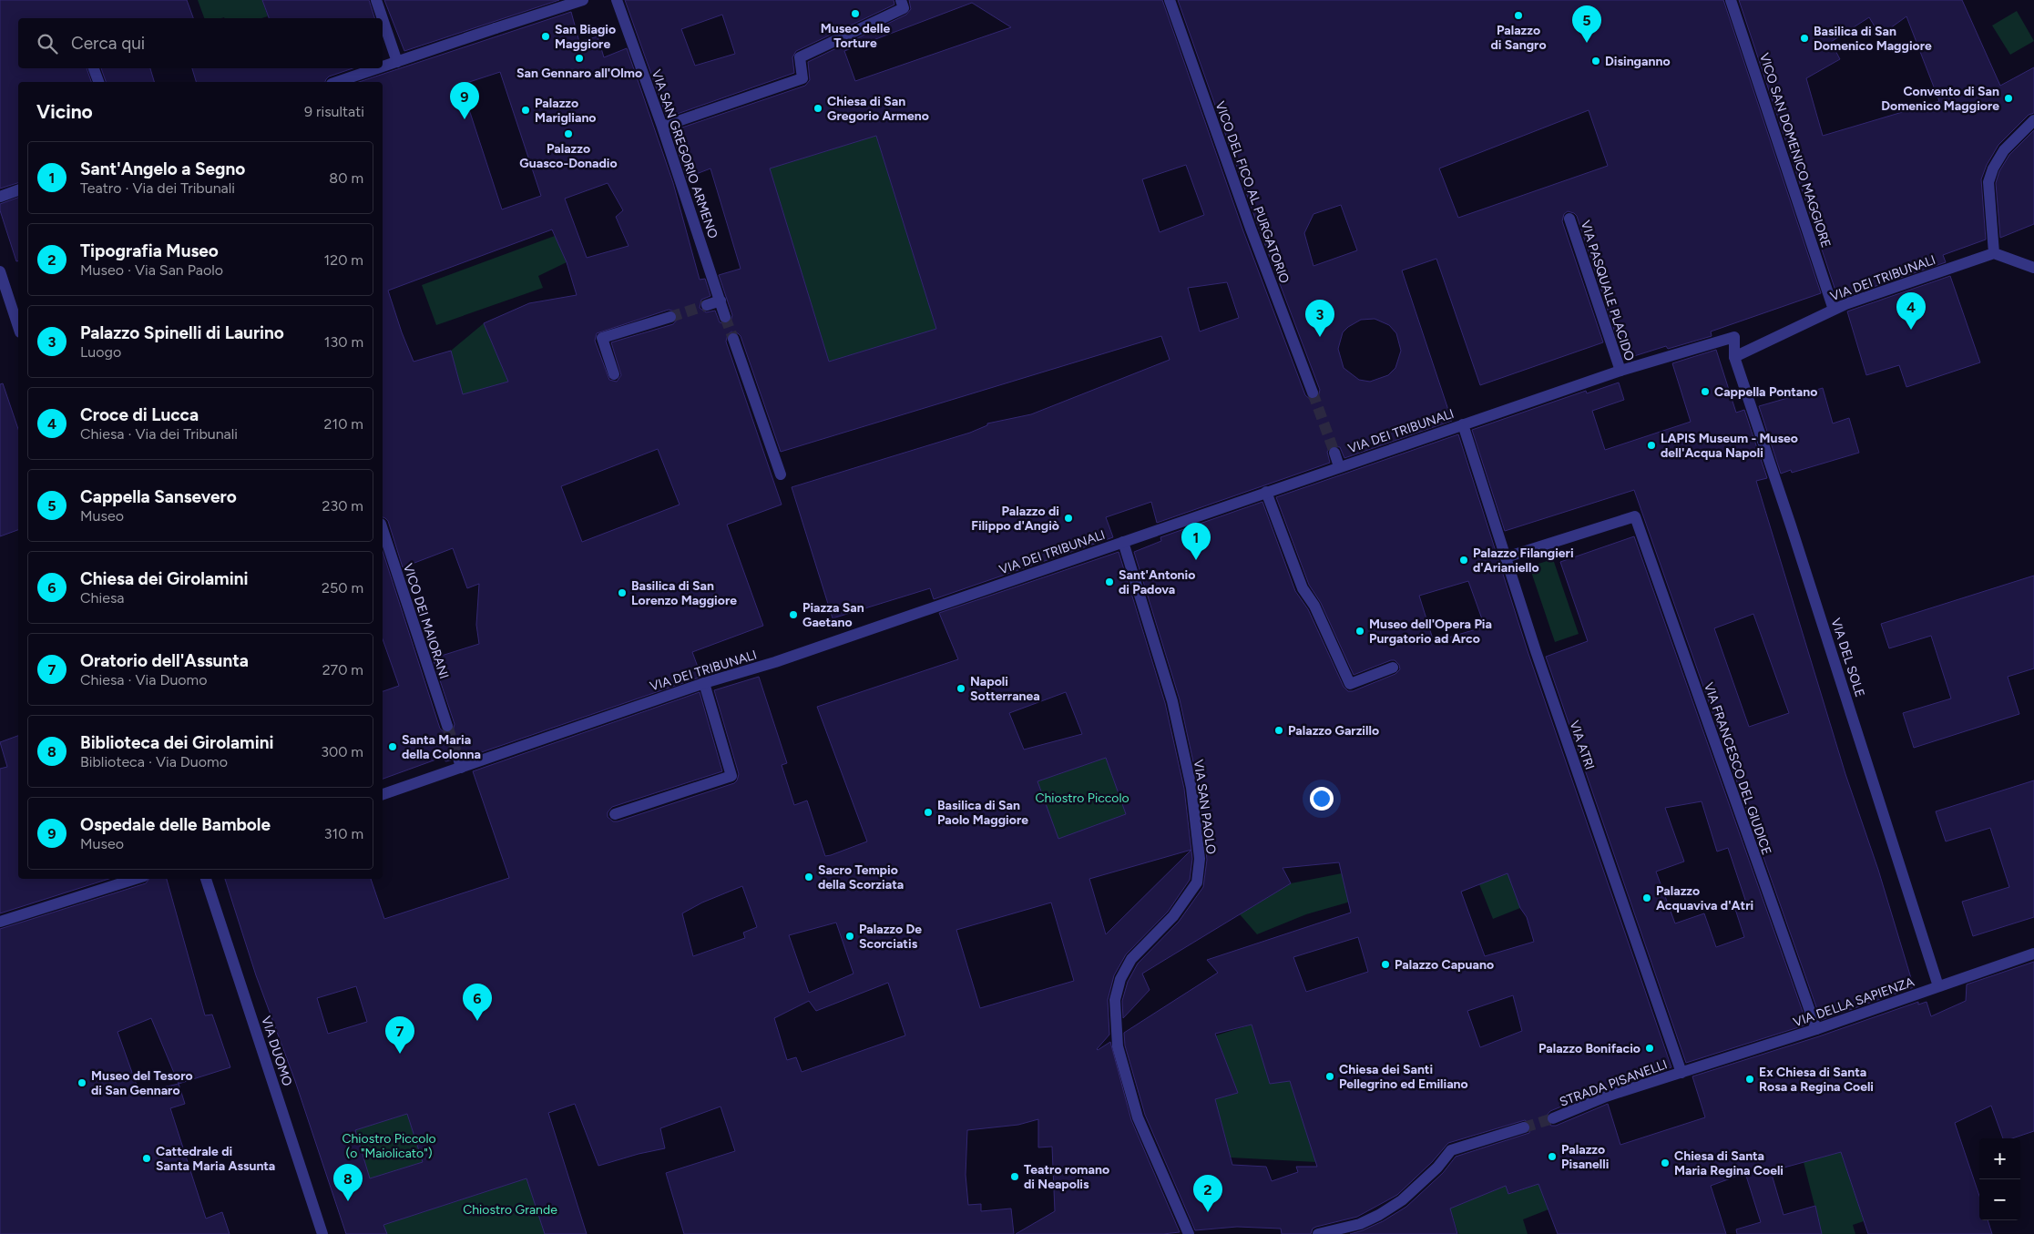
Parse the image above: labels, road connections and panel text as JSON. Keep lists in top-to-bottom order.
{
  "streets": {
    "street": [
      "VICO SAN DOMENICO MAGGIORE",
      "VIA SAN GREGORIO ARMENO",
      "VICO DEL FICO AL PURGATORIO",
      "VIA DEI TRIBUNALI",
      "VIA PASQUALE PLACIDO",
      "VICO DEI MAIORANI",
      "VIA DEL SOLE",
      "VIA ATRI",
      "VIA FRANCESCO DEL GIUDICE",
      "VIA SAN PAOLO",
      "VIA DELLA SAPIENZA",
      "VIA DUOMO",
      "STRADA PISANELLI"
    ]
  },
  "crossings": [
    ["VICO SAN DOMENICO MAGGIORE", "VIA DEI TRIBUNALI"],
    ["VIA DEI TRIBUNALI", "VIA PASQUALE PLACIDO"],
    ["VIA DEI TRIBUNALI", "VIA DEL SOLE"],
    ["VIA DEI TRIBUNALI", "VIA ATRI"],
    ["VIA DEI TRIBUNALI", "VIA SAN PAOLO"],
    ["VIA DEL SOLE", "VIA DELLA SAPIENZA"],
    ["VIA ATRI", "VIA FRANCESCO DEL GIUDICE"],
    ["VIA ATRI", "VIA DELLA SAPIENZA"],
    ["VIA ATRI", "STRADA PISANELLI"],
    ["VIA FRANCESCO DEL GIUDICE", "VIA DELLA SAPIENZA"],
    ["VIA DELLA SAPIENZA", "STRADA PISANELLI"]
  ],
  "parks": ["Chiostro Piccolo", "Chiostro Piccolo (o \"Maiolicato\")", "Chiostro Grande"],
  "places": [
    "Museo delle Torture",
    "Palazzo di Sangro",
    "San Biagio Maggiore",
    "Basilica di San Domenico Maggiore",
    "San Gennaro all'Olmo",
    "Disinganno",
    "Convento di San Domenico Maggiore",
    "Chiesa di San Gregorio Armeno",
    "Palazzo Marigliano",
    "Palazzo Guasco-Donadio",
    "Cappella Pontano",
    "LAPIS Museum - Museo dell'Acqua Napoli",
    "Palazzo di Filippo d'Angiò",
    "Palazzo Filangieri d'Arianiello",
    "Sant'Antonio di Padova",
    "Basilica di San Lorenzo Maggiore",
    "Piazza San Gaetano",
    "Museo dell'Opera Pia Purgatorio ad Arco",
    "Napoli Sotterranea",
    "Palazzo Garzillo",
    "Santa Maria della Colonna",
    "Basilica di San Paolo Maggiore",
    "Sacro Tempio della Scorziata",
    "Palazzo Acquaviva d'Atri",
    "Palazzo De Scorciatis",
    "Palazzo Capuano",
    "Palazzo Bonifacio",
    "Chiesa dei Santi Pellegrino ed Emiliano",
    "Ex Chiesa di Santa Rosa a Regina Coeli",
    "Museo del Tesoro di San Gennaro",
    "Palazzo Pisanelli",
    "Cattedrale di Santa Maria Assunta",
    "Chiesa di Santa Maria Regina Coeli",
    "Teatro romano di Neapolis"
  ],
  "page": {
    "pins": [
      "5",
      "9",
      "4",
      "3",
      "1",
      "6",
      "7",
      "8",
      "2"
    ],
    "search": "Cerca qui",
    "heading": ["Vicino", "9 risultati"],
    "list": [
      {
        "mark": "1",
        "name": "Sant'Angelo a Segno",
        "note": "Teatro · Via dei Tribunali",
        "value": "80 m"
      },
      {
        "mark": "2",
        "name": "Tipografia Museo",
        "note": "Museo · Via San Paolo",
        "value": "120 m"
      },
      {
        "mark": "3",
        "name": "Palazzo Spinelli di Laurino",
        "note": "Luogo",
        "value": "130 m"
      },
      {
        "mark": "4",
        "name": "Croce di Lucca",
        "note": "Chiesa · Via dei Tribunali",
        "value": "210 m"
      },
      {
        "mark": "5",
        "name": "Cappella Sansevero",
        "note": "Museo",
        "value": "230 m"
      },
      {
        "mark": "6",
        "name": "Chiesa dei Girolamini",
        "note": "Chiesa",
        "value": "250 m"
      },
      {
        "mark": "7",
        "name": "Oratorio dell'Assunta",
        "note": "Chiesa · Via Duomo",
        "value": "270 m"
      },
      {
        "mark": "8",
        "name": "Biblioteca dei Girolamini",
        "note": "Biblioteca · Via Duomo",
        "value": "300 m"
      },
      {
        "mark": "9",
        "name": "Ospedale delle Bambole",
        "note": "Museo",
        "value": "310 m"
      }
    ],
    "map_buttons": ["+", "−"]
  }
}
